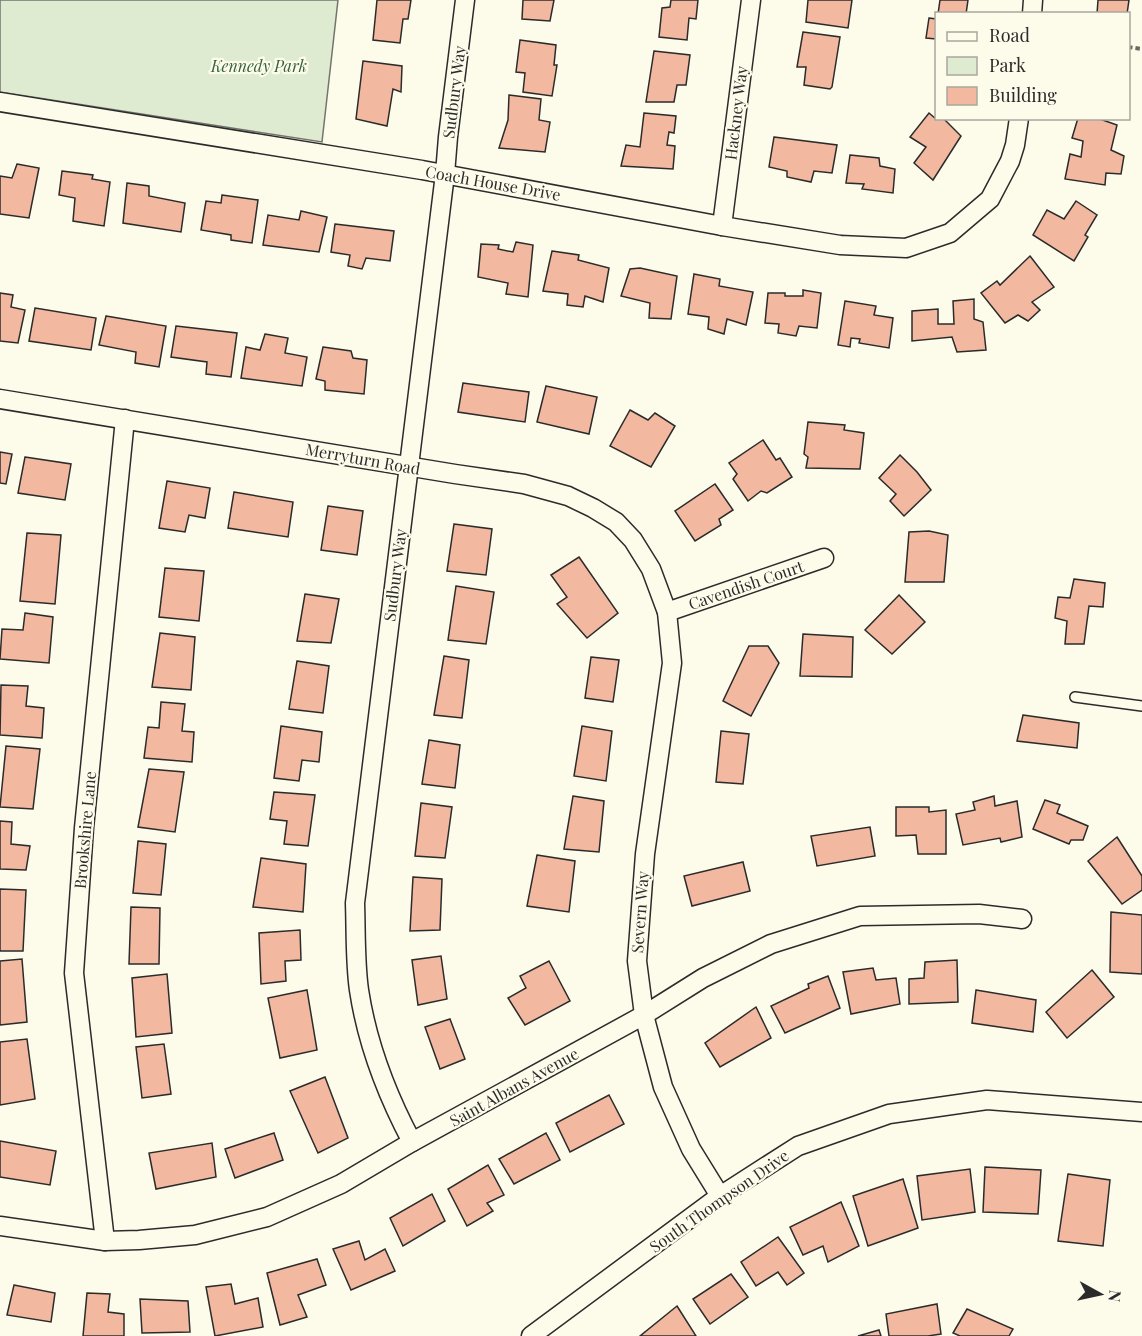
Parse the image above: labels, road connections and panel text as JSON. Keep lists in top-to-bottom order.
{
  "streets": {
    "street": [
      "Sudbury Way",
      "Hackney Way",
      "Coach House Drive",
      "Merryturn Road",
      "Cavendish Court",
      "Brookshire Lane",
      "Severn Way",
      "Saint Albans Avenue",
      "South Thompson Drive"
    ]
  },
  "crossings": [
    ["Sudbury Way", "Coach House Drive"],
    ["Sudbury Way", "Merryturn Road"],
    ["Sudbury Way", "Saint Albans Avenue"],
    ["Hackney Way", "Coach House Drive"],
    ["Merryturn Road", "Cavendish Court"],
    ["Merryturn Road", "Brookshire Lane"],
    ["Merryturn Road", "Severn Way"],
    ["Cavendish Court", "Severn Way"],
    ["Brookshire Lane", "Saint Albans Avenue"],
    ["Severn Way", "Saint Albans Avenue"],
    ["Severn Way", "South Thompson Drive"]
  ],
  "parks": ["Kennedy Park"],
  "legend": ["Road", "Park", "Building"],
  "north": "right"
}
